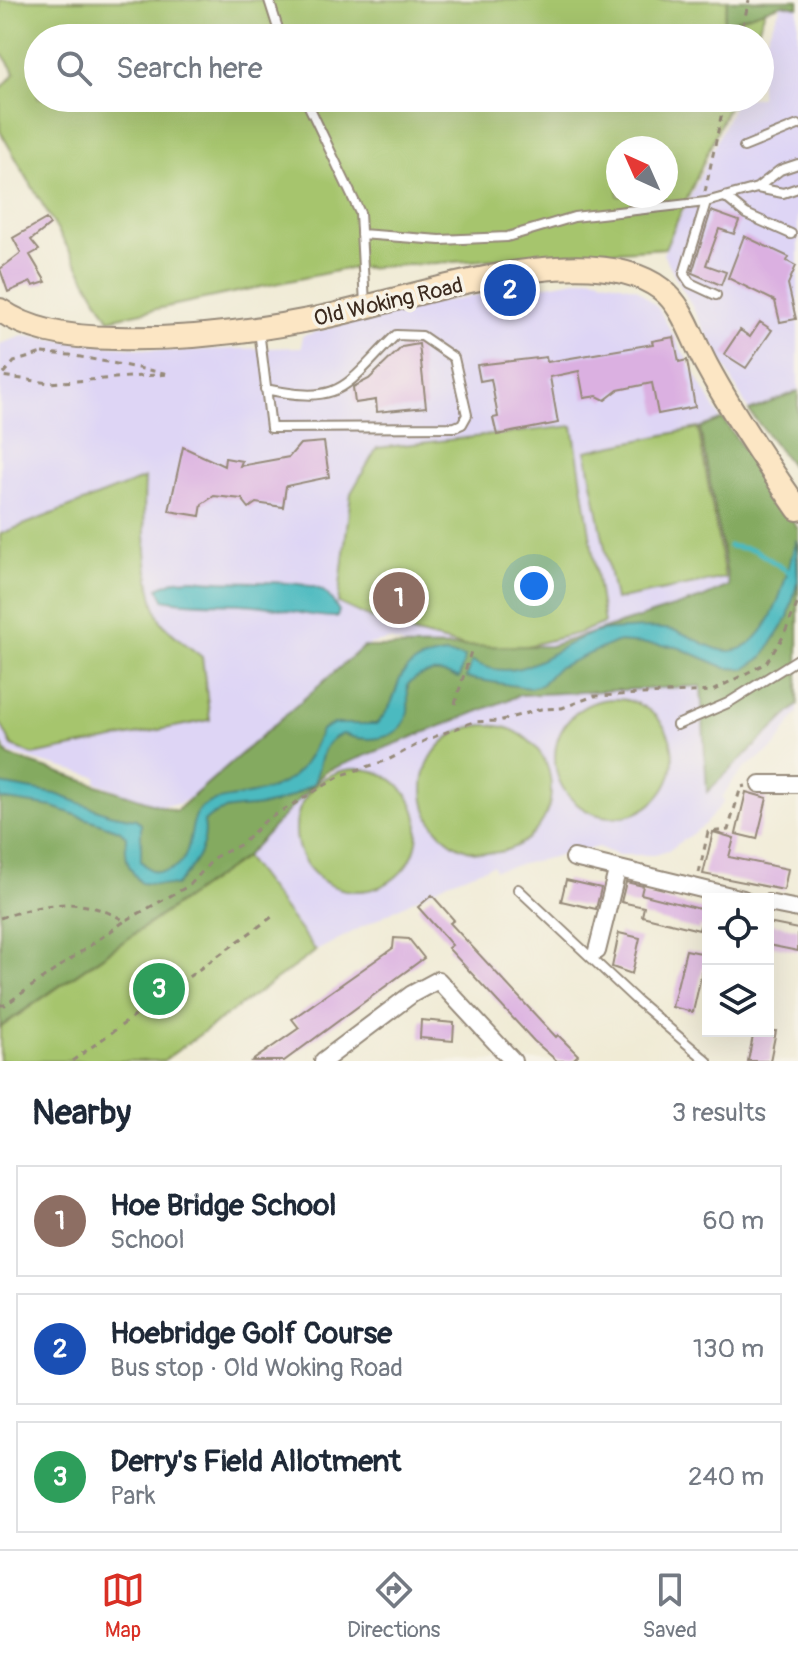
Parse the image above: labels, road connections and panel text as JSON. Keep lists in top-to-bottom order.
{
  "streets": {
    "main road": ["Old Woking Road"]
  },
  "north": "top left",
  "page": {
    "search": "Search here",
    "pins": ["2", "1", "3"],
    "heading": ["Nearby", "3 results"],
    "list": [
      {
        "mark": "1",
        "name": "Hoe Bridge School",
        "note": "School",
        "value": "60 m"
      },
      {
        "mark": "2",
        "name": "Hoebridge Golf Course",
        "note": "Bus stop · Old Woking Road",
        "value": "130 m"
      },
      {
        "mark": "3",
        "name": "Derry's Field Allotment",
        "note": "Park",
        "value": "240 m"
      }
    ],
    "nav": ["Map", "Directions", "Saved"]
  }
}
